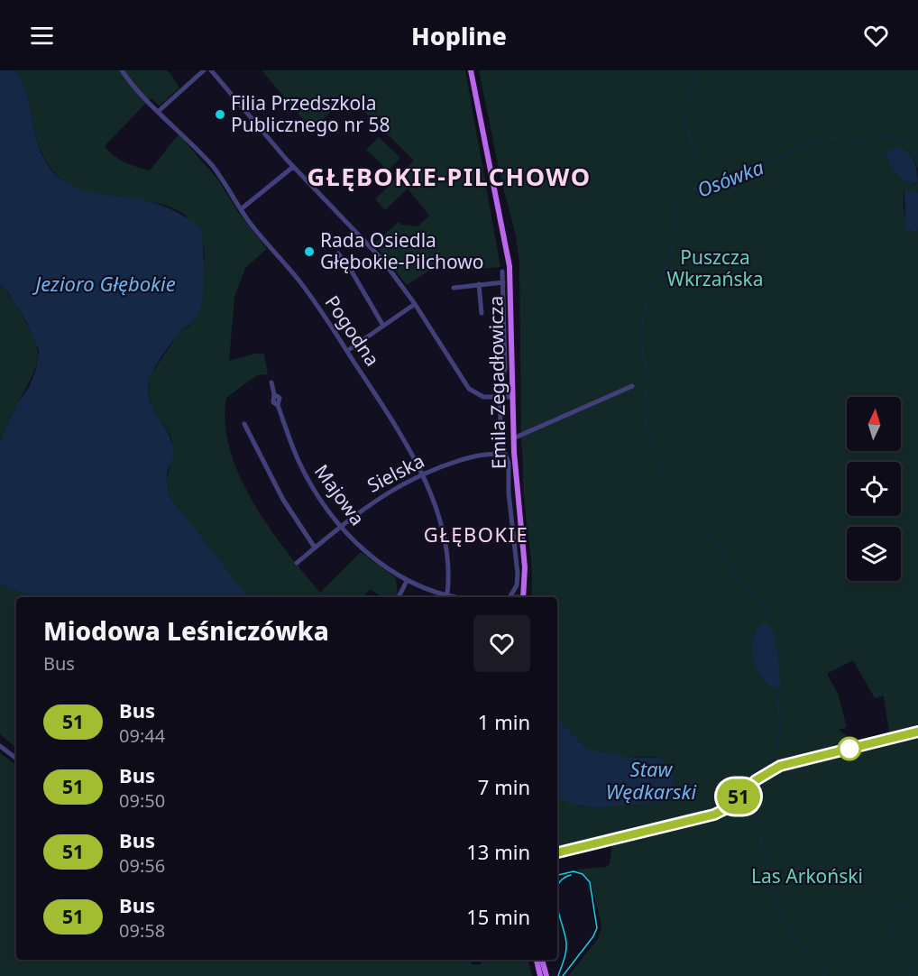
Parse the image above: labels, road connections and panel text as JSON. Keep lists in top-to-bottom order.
{
  "streets": {
    "main road": ["Emila Zegadłowicza"],
    "street": ["Pogodna", "Sielska", "Majowa"]
  },
  "crossings": [
    ["Pogodna", "Sielska"],
    ["Pogodna", "Majowa"],
    ["Sielska", "Majowa"]
  ],
  "districts": ["GŁĘBOKIE-PILCHOWO", "GŁĘBOKIE"],
  "water": ["Osówka", "Jezioro Głębokie", "Staw Wędkarski"],
  "parks": ["Puszcza Wkrzańska", "Las Arkoński"],
  "places": ["Filia Przedszkola Publicznego nr 58", "Rada Osiedla Głębokie-Pilchowo"],
  "lines": ["bus line 51"],
  "north": "top",
  "page": {
    "header": "Hopline",
    "on_map": "51",
    "heading": ["Miodowa Leśniczówka", "Bus"],
    "list": [
      {
        "mark": "51",
        "name": "Bus",
        "note": "09:44",
        "value": "1 min"
      },
      {
        "mark": "51",
        "name": "Bus",
        "note": "09:50",
        "value": "7 min"
      },
      {
        "mark": "51",
        "name": "Bus",
        "note": "09:56",
        "value": "13 min"
      },
      {
        "mark": "51",
        "name": "Bus",
        "note": "09:58",
        "value": "15 min"
      }
    ]
  }
}
